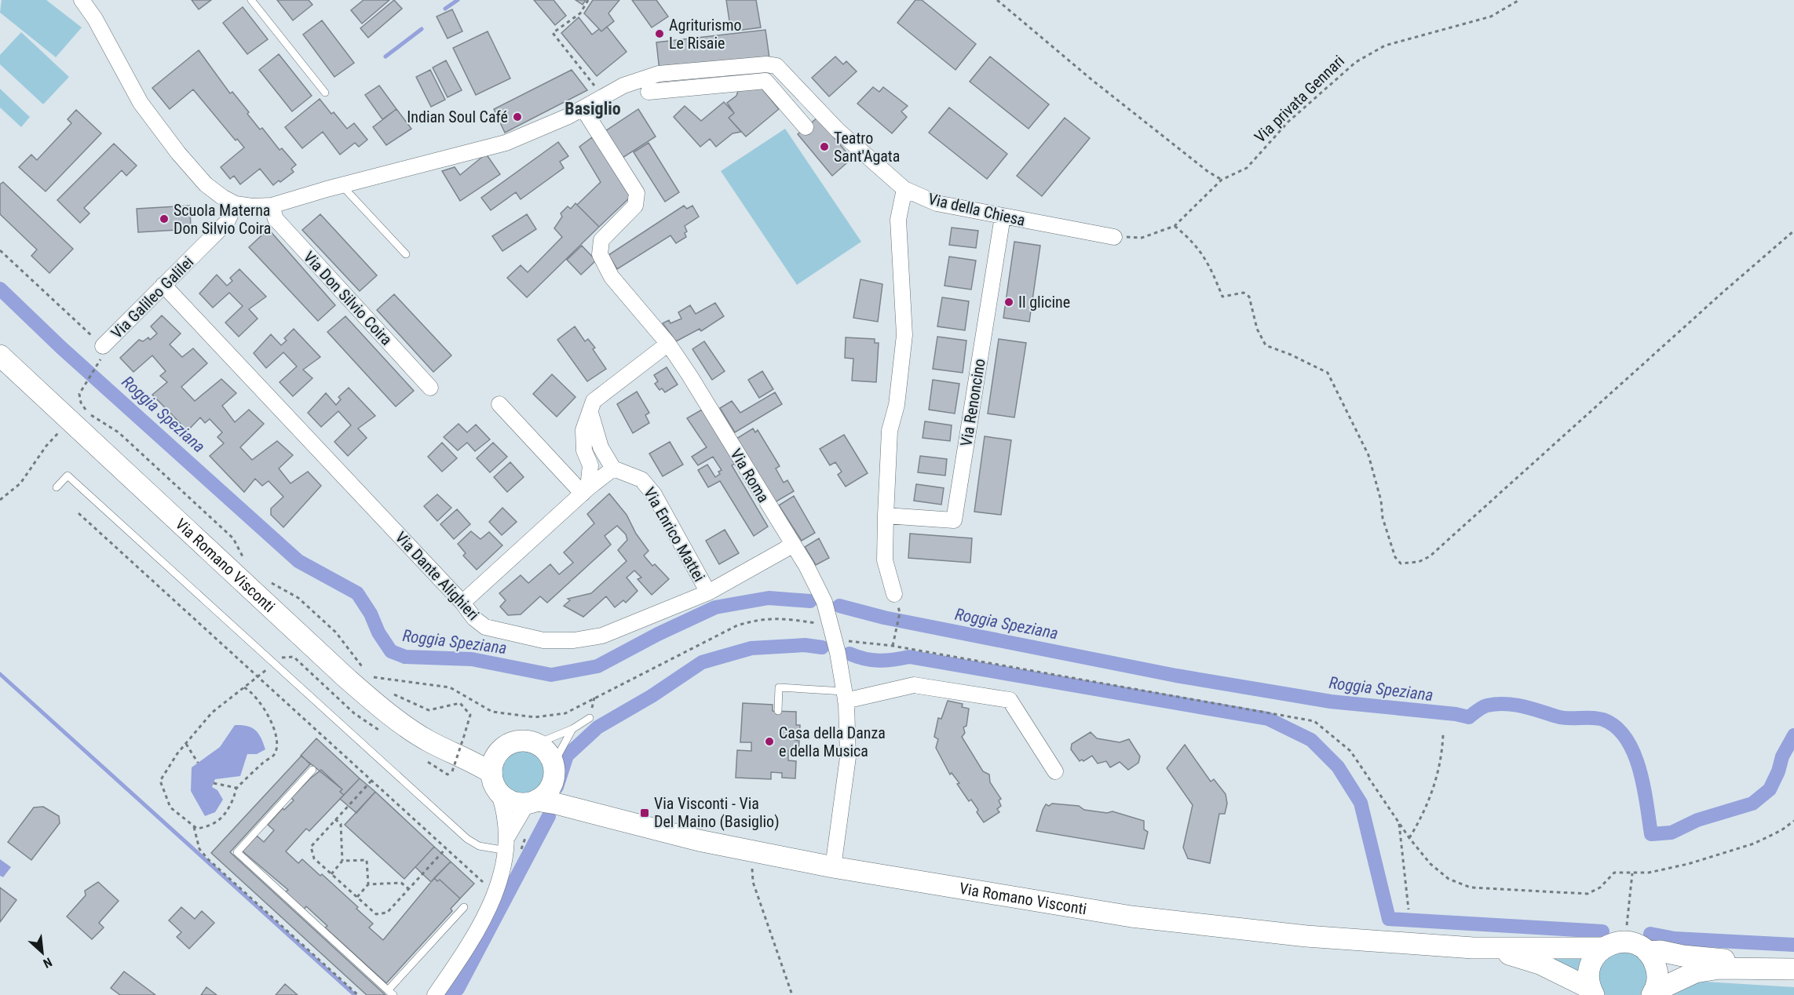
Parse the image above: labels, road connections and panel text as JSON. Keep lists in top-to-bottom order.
{
  "streets": {
    "street": [
      "Via della Chiesa",
      "Via Galileo Galilei",
      "Via Don Silvio Coira",
      "Via Renoncino",
      "Via Roma",
      "Via Enrico Mattei",
      "Via Romano Visconti",
      "Via Dante Alighieri"
    ],
    "path": ["Via privata Gennari"]
  },
  "crossings": [
    ["Via privata Gennari", "Via della Chiesa"],
    ["Via della Chiesa", "Via Renoncino"],
    ["Via Galileo Galilei", "Via Dante Alighieri"],
    ["Via Roma", "Via Romano Visconti"],
    ["Via Roma", "Via Dante Alighieri"],
    ["Via Enrico Mattei", "Via Dante Alighieri"]
  ],
  "districts": ["Basiglio"],
  "water": ["Roggia Speziana"],
  "places": {
    "other": [
      "Agriturismo Le Risaie",
      "Indian Soul Café",
      "Teatro Sant'Agata",
      "Scuola Materna Don Silvio Coira",
      "Il glicine",
      "Casa della Danza e della Musica"
    ],
    "transit": ["Via Visconti - Via Del Maino (Basiglio)"]
  },
  "north": "bottom right"
}
